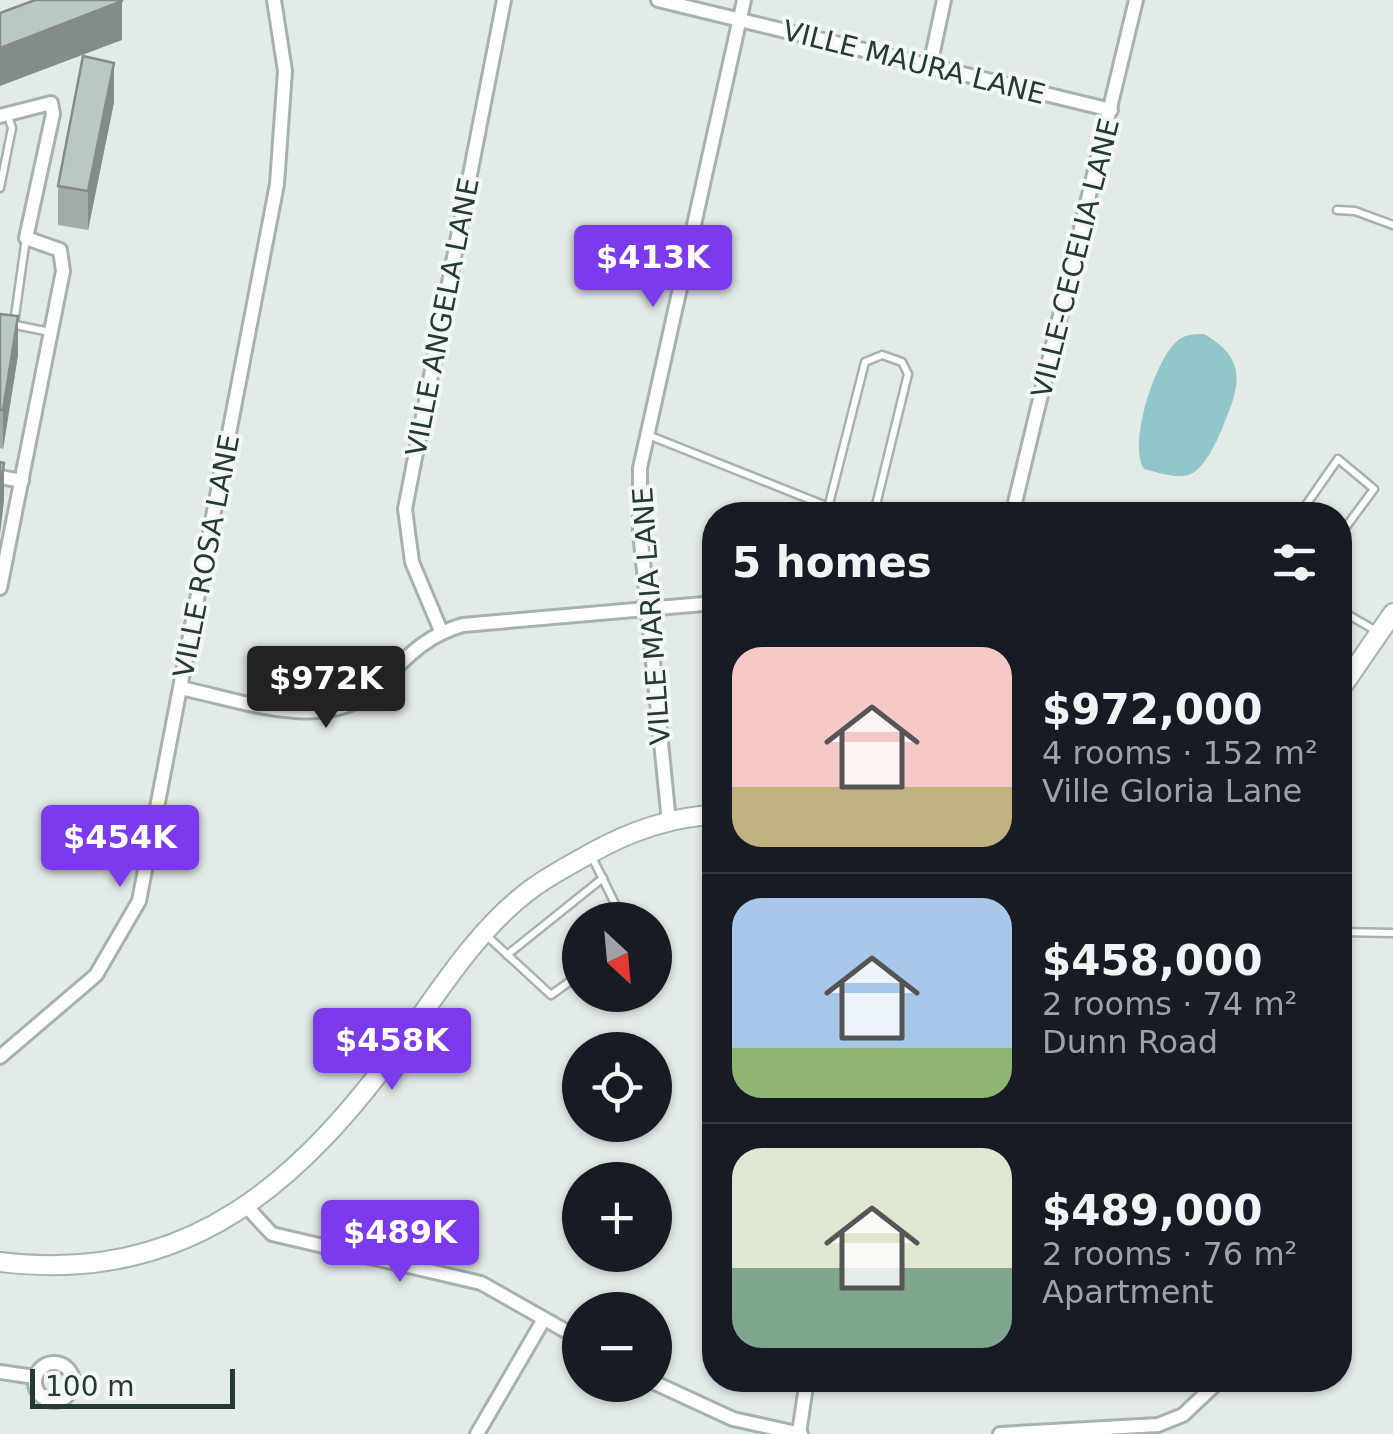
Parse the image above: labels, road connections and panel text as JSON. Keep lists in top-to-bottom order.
{
  "streets": {
    "street": [
      "VILLE MAURA LANE",
      "VILLE-CECELIA LANE",
      "VILLE ANGELA LANE",
      "VILLE ROSA LANE",
      "VILLE MARIA LANE"
    ]
  },
  "crossings": [
    ["VILLE MAURA LANE", "VILLE-CECELIA LANE"],
    ["VILLE MAURA LANE", "VILLE MARIA LANE"]
  ],
  "scale_bar": "100 m",
  "north": "bottom right",
  "page": {
    "price": [
      "$413K",
      "$972K",
      "$454K",
      "$458K",
      "$489K"
    ],
    "heading": "5 homes",
    "list": [
      {
        "name": "$972,000",
        "note": "4 rooms · 152 m² · Ville Gloria Lane"
      },
      {
        "name": "$458,000",
        "note": "2 rooms · 74 m² · Dunn Road"
      },
      {
        "name": "$489,000",
        "note": "2 rooms · 76 m² · Apartment"
      }
    ],
    "map_buttons": ["+", "−"],
    "scale": "100 m"
  }
}
